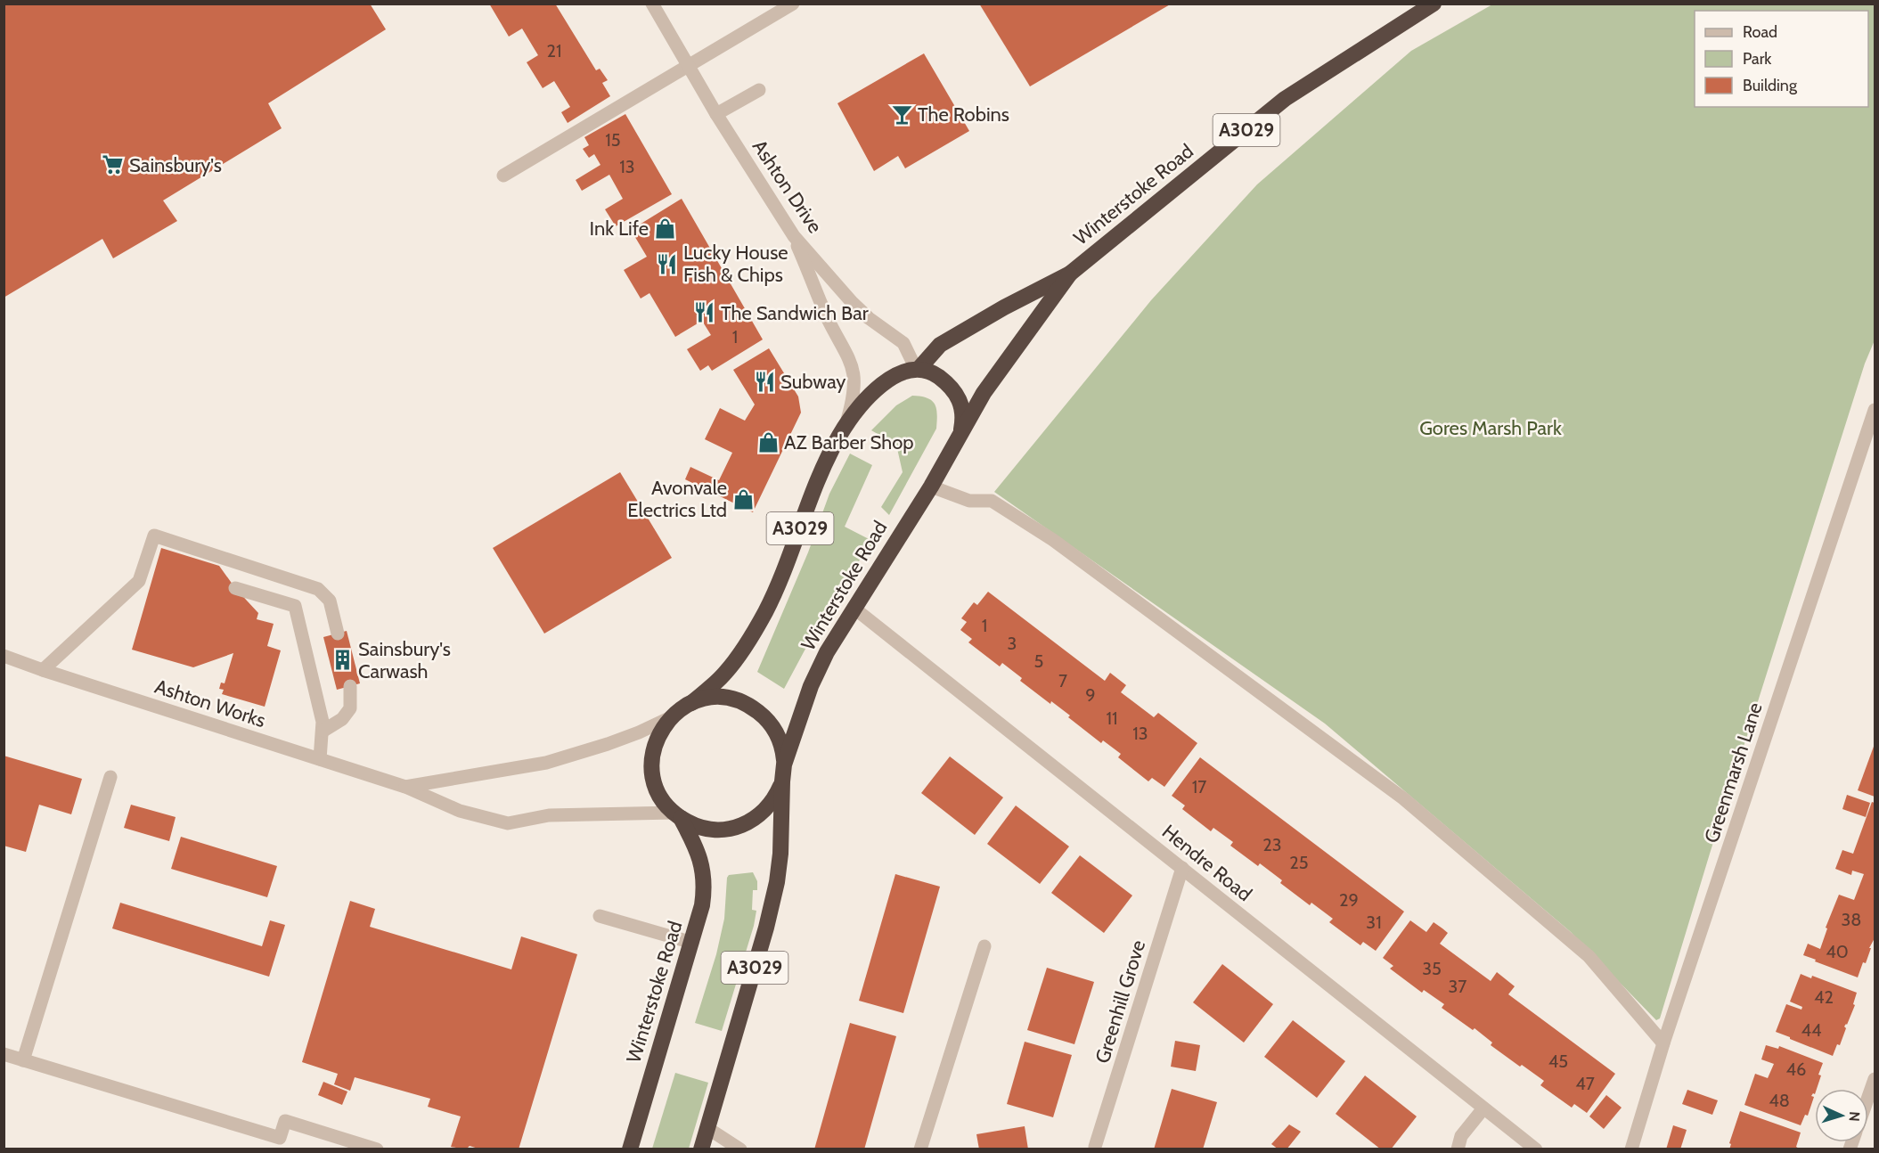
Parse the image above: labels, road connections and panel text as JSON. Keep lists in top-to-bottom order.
{
  "streets": {
    "highway": ["A3029", "Winterstoke Road"],
    "street": [
      "Ashton Drive",
      "Ashton Works",
      "Greenmarsh Lane",
      "Hendre Road",
      "Greenhill Grove"
    ]
  },
  "crossings": [
    ["Ashton Drive", "Winterstoke Road"],
    ["Winterstoke Road", "Ashton Works"],
    ["Winterstoke Road", "Hendre Road"],
    ["Hendre Road", "Greenhill Grove"]
  ],
  "parks": ["Gores Marsh Park"],
  "places": {
    "bar": ["The Robins"],
    "supermarket": ["Sainsbury's"],
    "shop": ["Ink Life", "AZ Barber Shop", "Avonvale Electrics Ltd"],
    "restaurant": ["Lucky House Fish & Chips", "The Sandwich Bar", "Subway"],
    "building": ["Sainsbury's Carwash"]
  },
  "house_numbers": [
    "21",
    "15",
    "13",
    "1",
    "1",
    "3",
    "5",
    "7",
    "9",
    "11",
    "13",
    "17",
    "23",
    "25",
    "29",
    "38",
    "31",
    "40",
    "35",
    "37",
    "42",
    "44",
    "45",
    "46",
    "47",
    "48"
  ],
  "legend": ["Road", "Park", "Building"],
  "north": "right"
}
